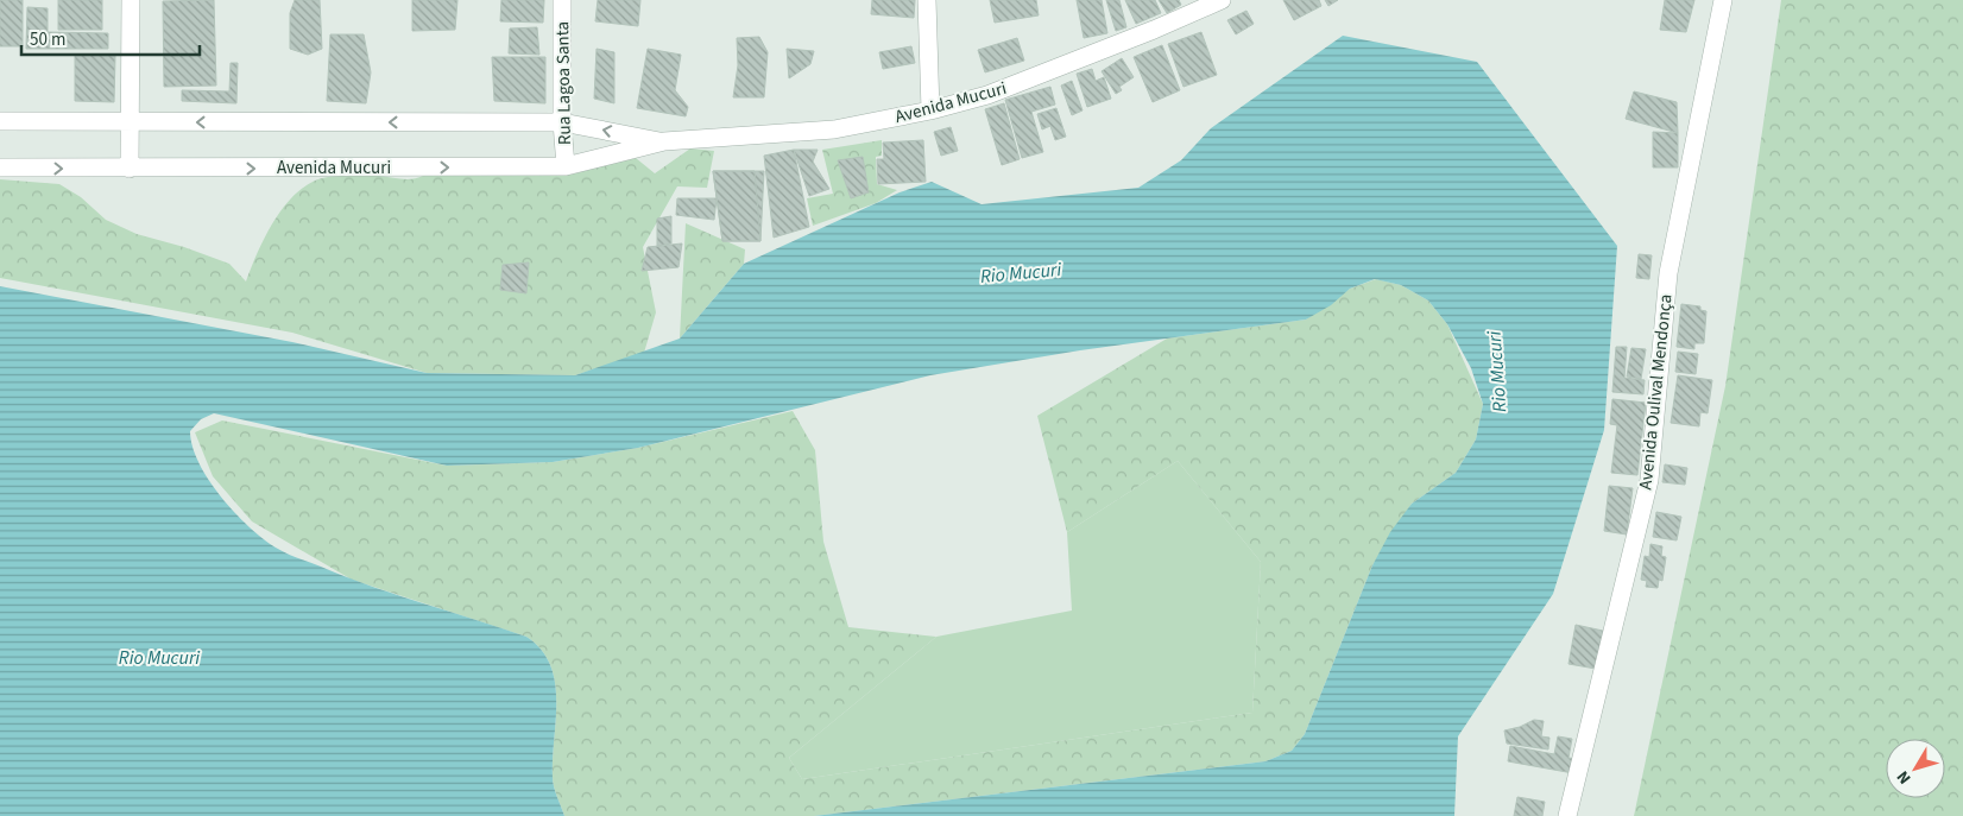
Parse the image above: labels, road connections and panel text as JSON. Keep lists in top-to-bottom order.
{
  "streets": {
    "street": ["Rua Lagoa Santa", "Avenida Mucuri", "Avenida Oulival Mendonça"]
  },
  "crossings": [
    ["Rua Lagoa Santa", "Avenida Mucuri"]
  ],
  "water": ["Rio Mucuri"],
  "scale_bar": "50 m",
  "north": "bottom left"
}
